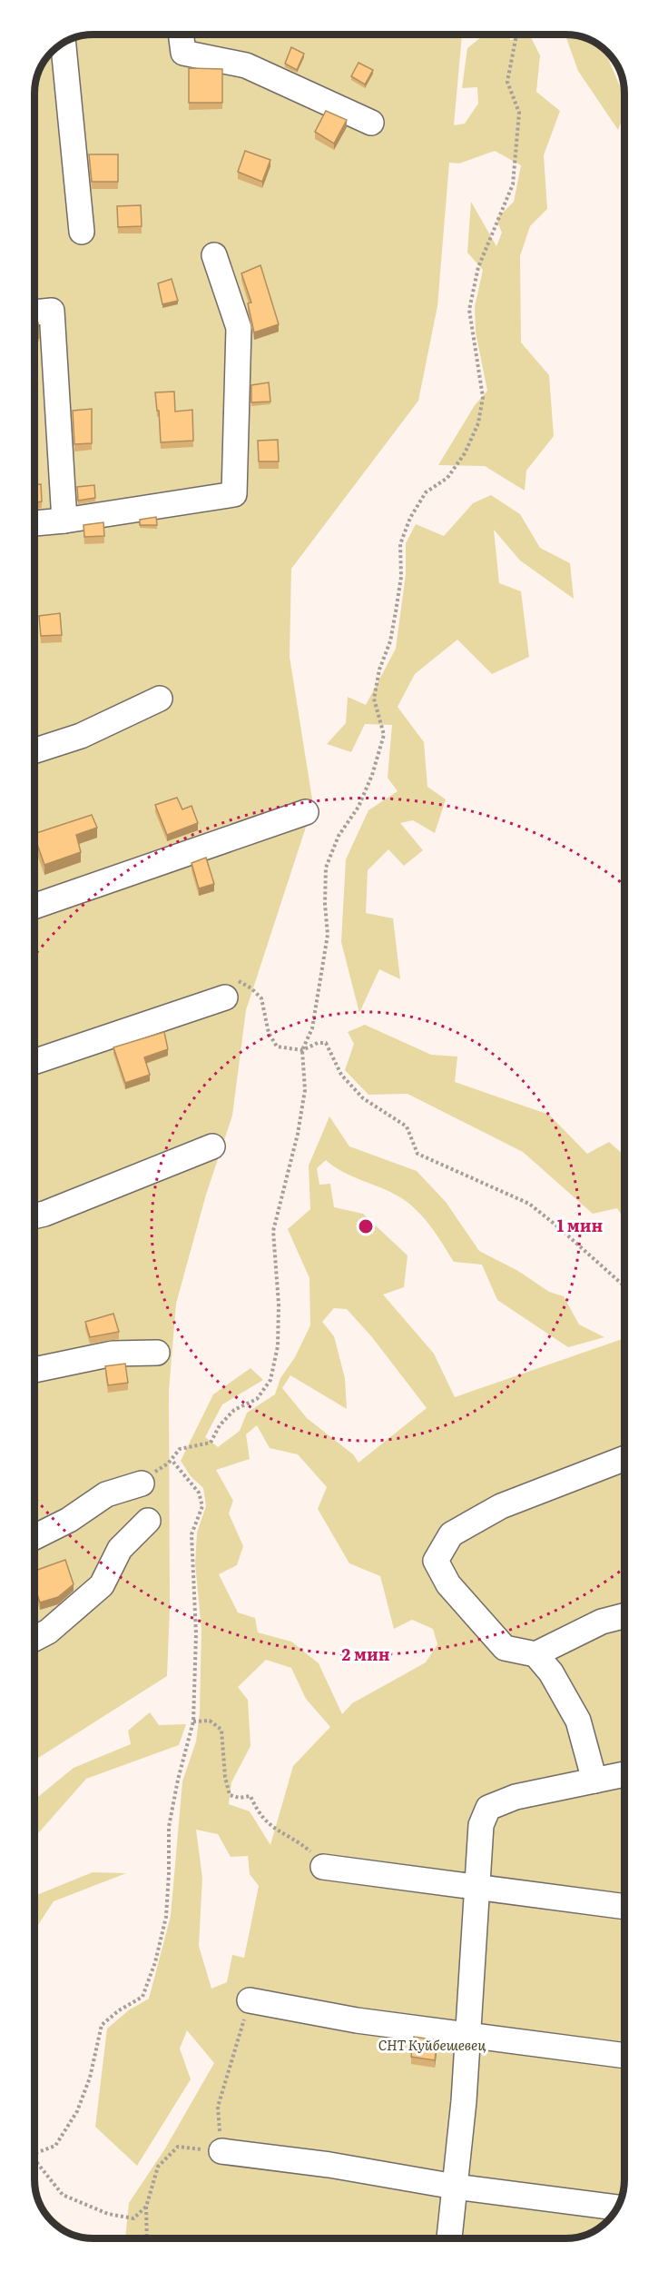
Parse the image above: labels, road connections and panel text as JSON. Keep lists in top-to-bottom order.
{
  "parks": ["СНТ Куйбешевец"],
  "rings": ["1 мин", "2 мин"]
}
